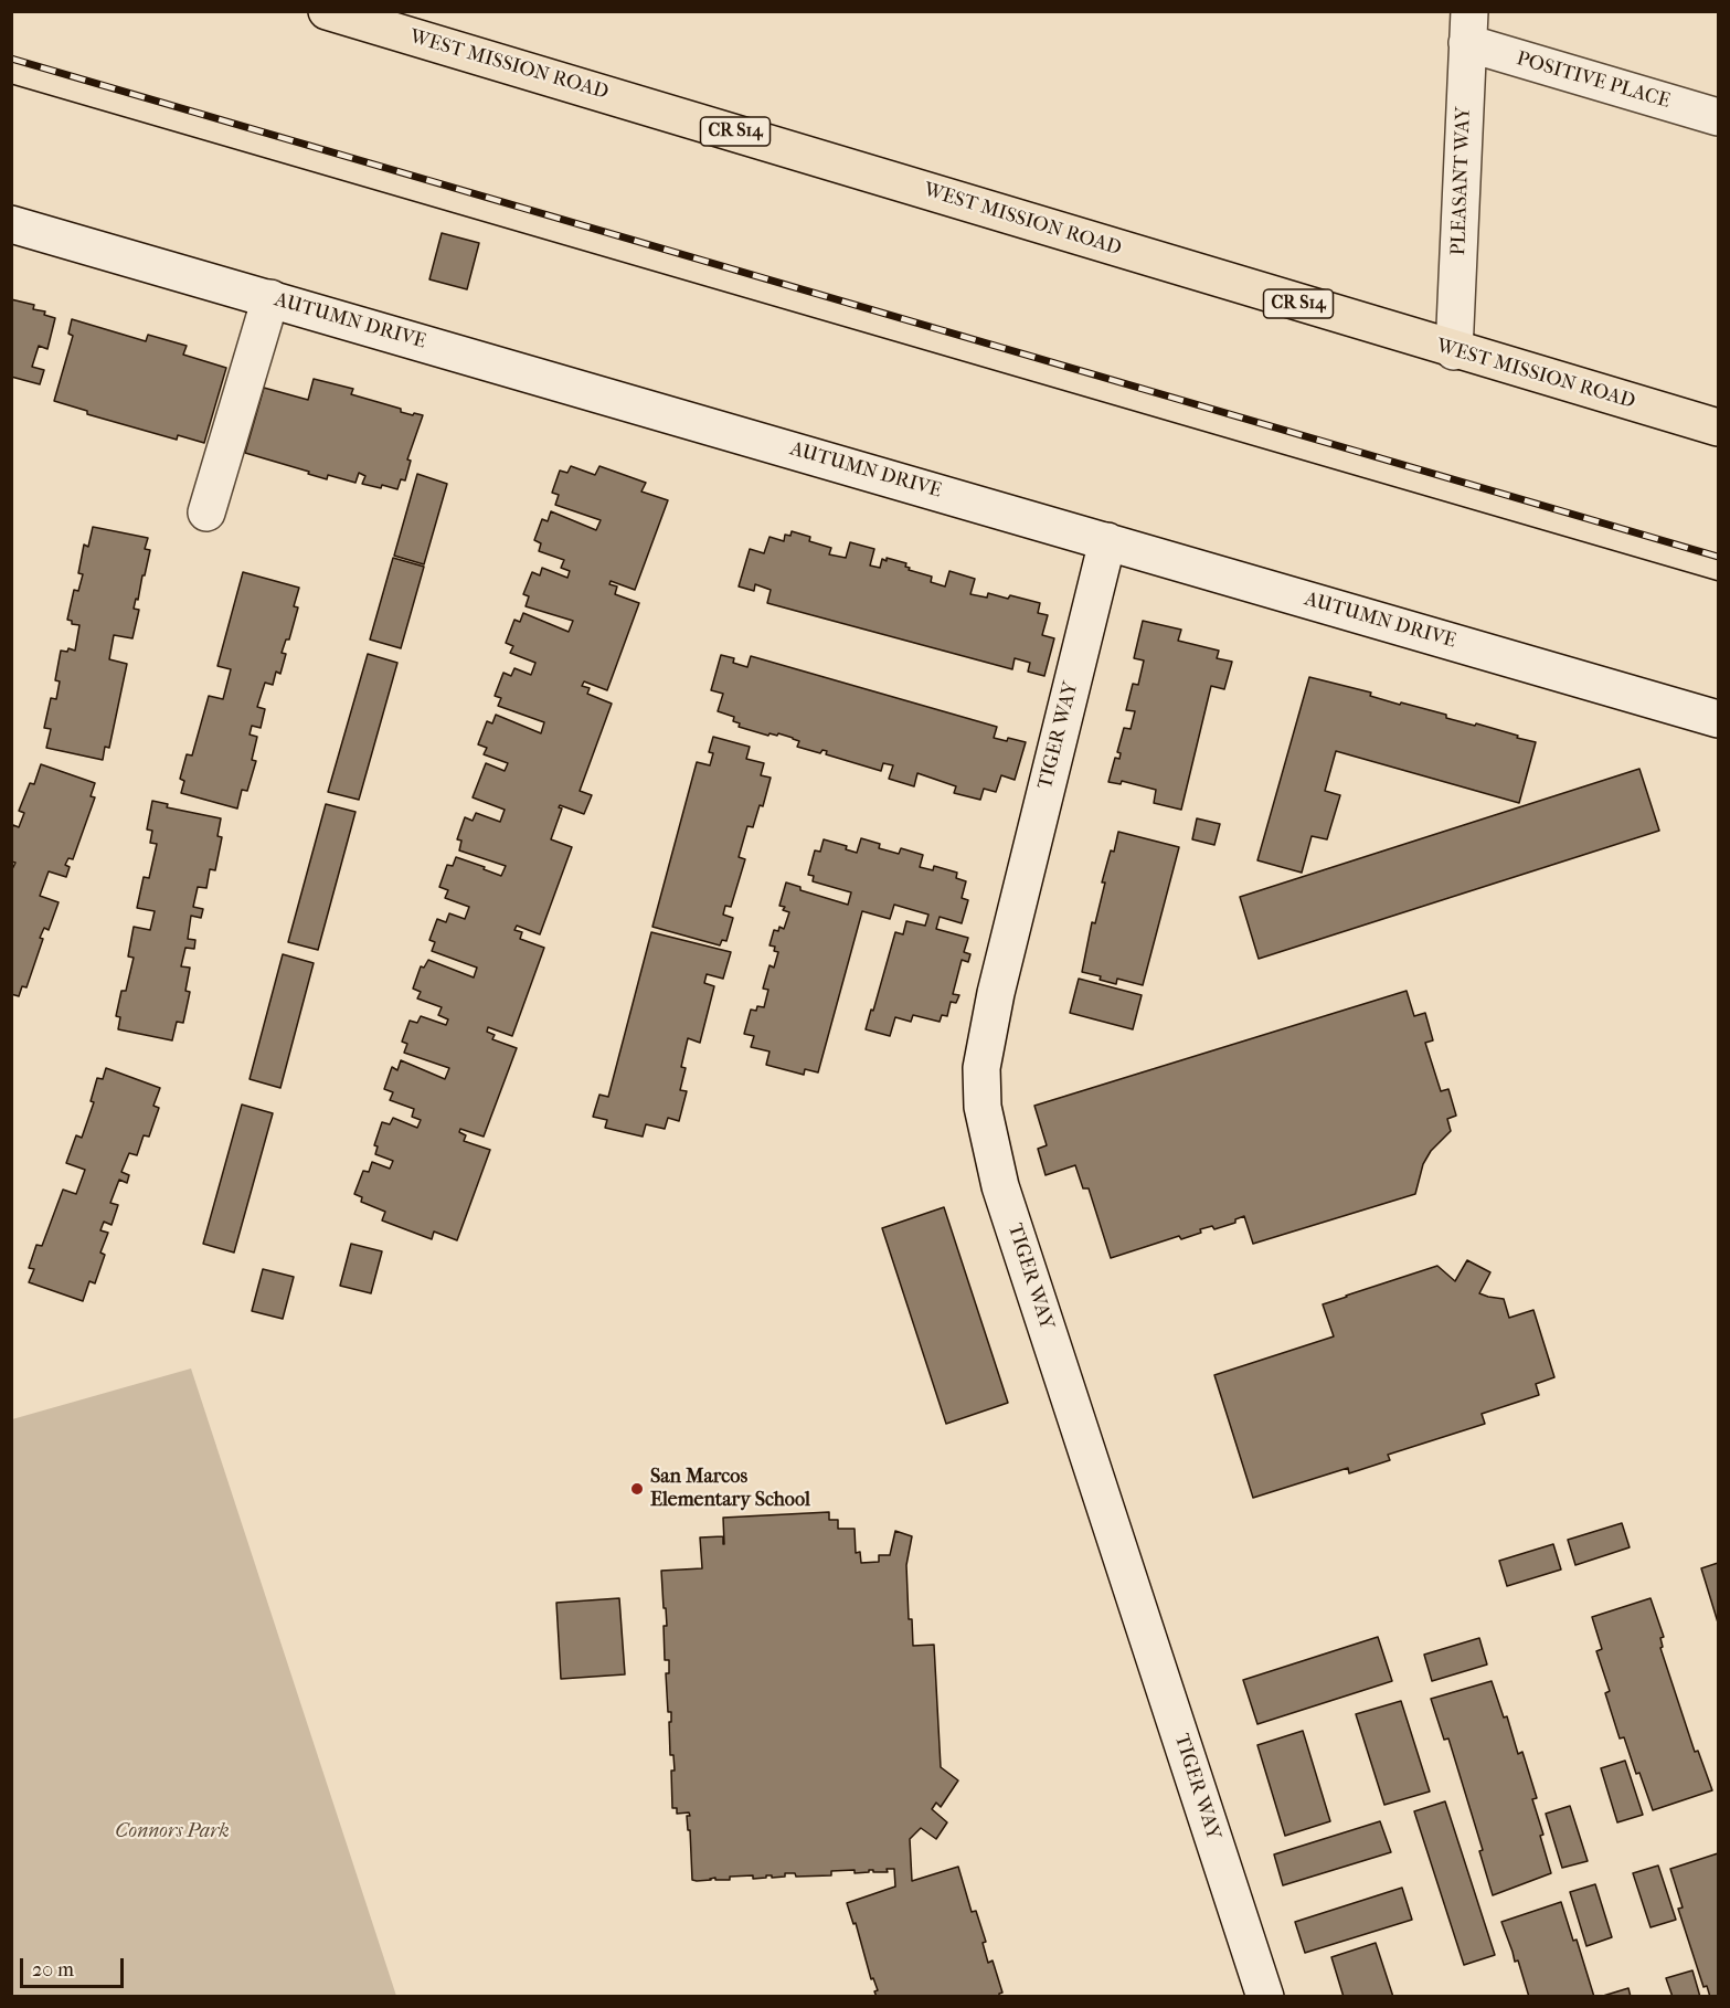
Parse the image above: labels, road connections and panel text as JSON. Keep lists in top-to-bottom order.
{
  "streets": {
    "main road": ["WEST MISSION ROAD", "CR S14"],
    "street": [
      "POSITIVE PLACE",
      "PLEASANT WAY",
      "AUTUMN DRIVE",
      "TIGER WAY"
    ]
  },
  "crossings": [
    ["WEST MISSION ROAD", "PLEASANT WAY"],
    ["POSITIVE PLACE", "PLEASANT WAY"],
    ["AUTUMN DRIVE", "TIGER WAY"]
  ],
  "parks": ["Connors Park"],
  "places": ["San Marcos Elementary School"],
  "scale_bar": "20 m"
}
